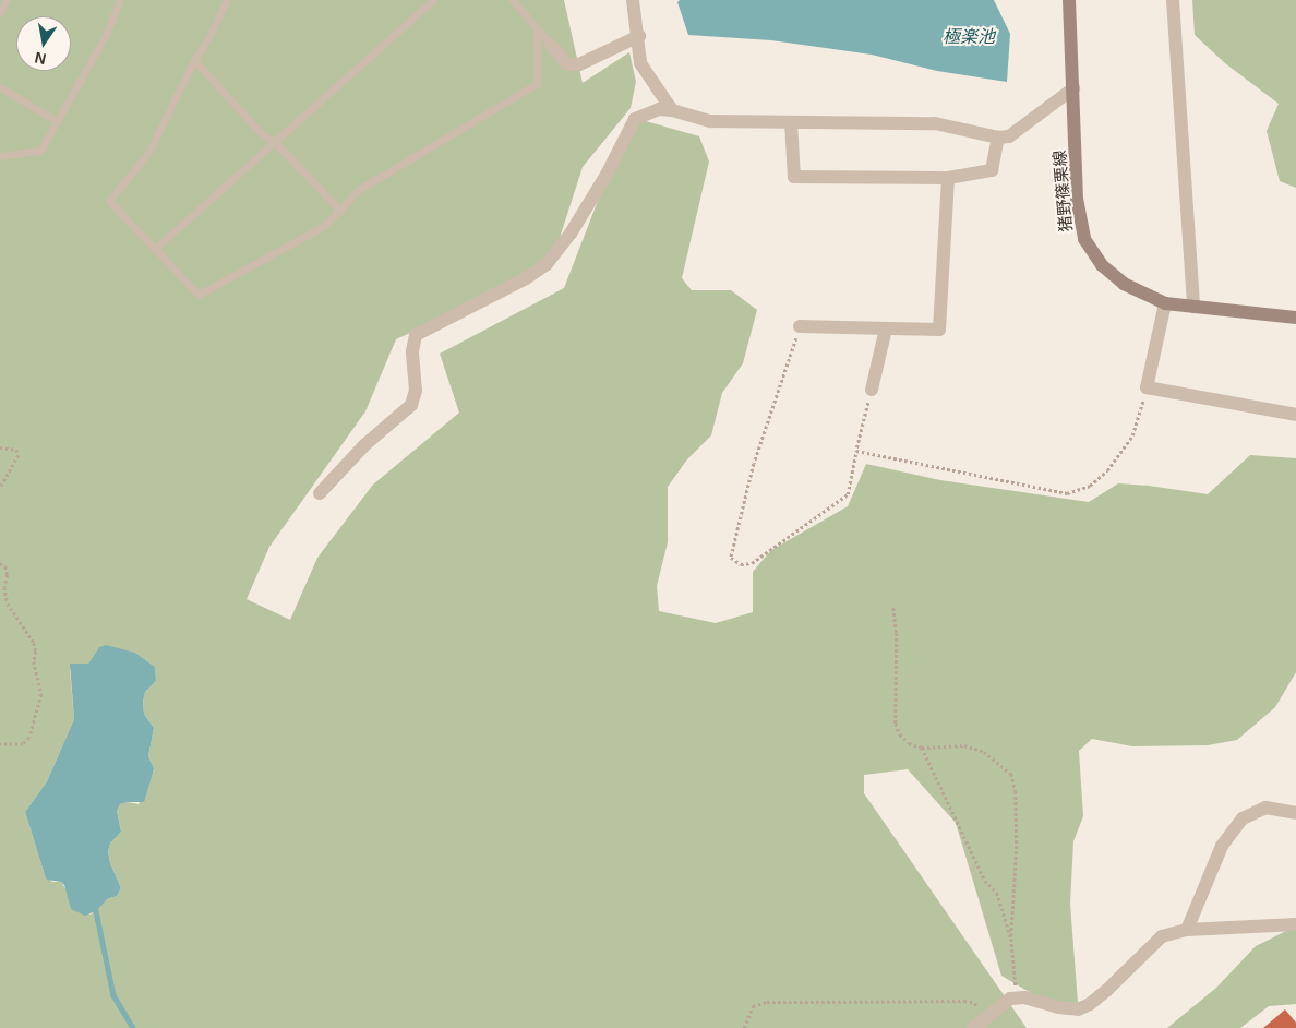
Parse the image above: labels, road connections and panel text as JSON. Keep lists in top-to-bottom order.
{
  "streets": {
    "main road": ["猪野篠栗線"]
  },
  "water": ["極楽池"],
  "north": "bottom"
}
